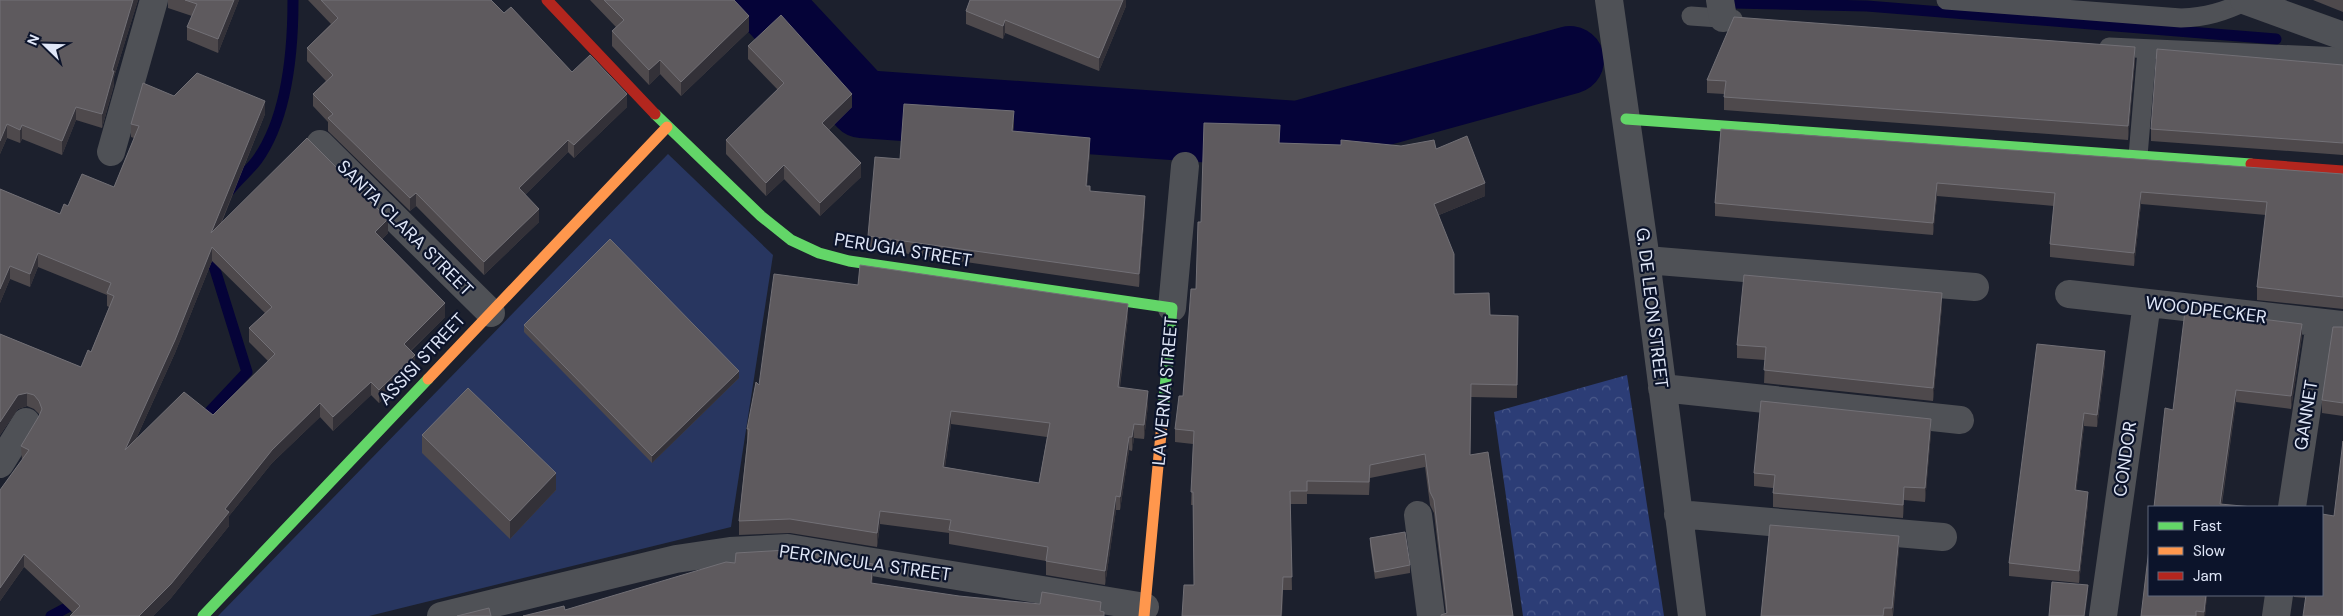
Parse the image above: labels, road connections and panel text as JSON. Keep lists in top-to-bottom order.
{
  "streets": {
    "street": [
      "SANTA CLARA STREET",
      "PERUGIA STREET",
      "G. DE LEON STREET",
      "WOODPECKER",
      "ASSISI STREET",
      "LA VERNA STREET",
      "GANNET",
      "CONDOR",
      "PERCINCULA STREET"
    ]
  },
  "crossings": [
    ["SANTA CLARA STREET", "ASSISI STREET"],
    ["PERUGIA STREET", "ASSISI STREET"],
    ["PERUGIA STREET", "LA VERNA STREET"],
    ["WOODPECKER", "GANNET"],
    ["WOODPECKER", "CONDOR"],
    ["LA VERNA STREET", "PERCINCULA STREET"]
  ],
  "legend": ["Fast", "Slow", "Jam"],
  "north": "top left"
}
